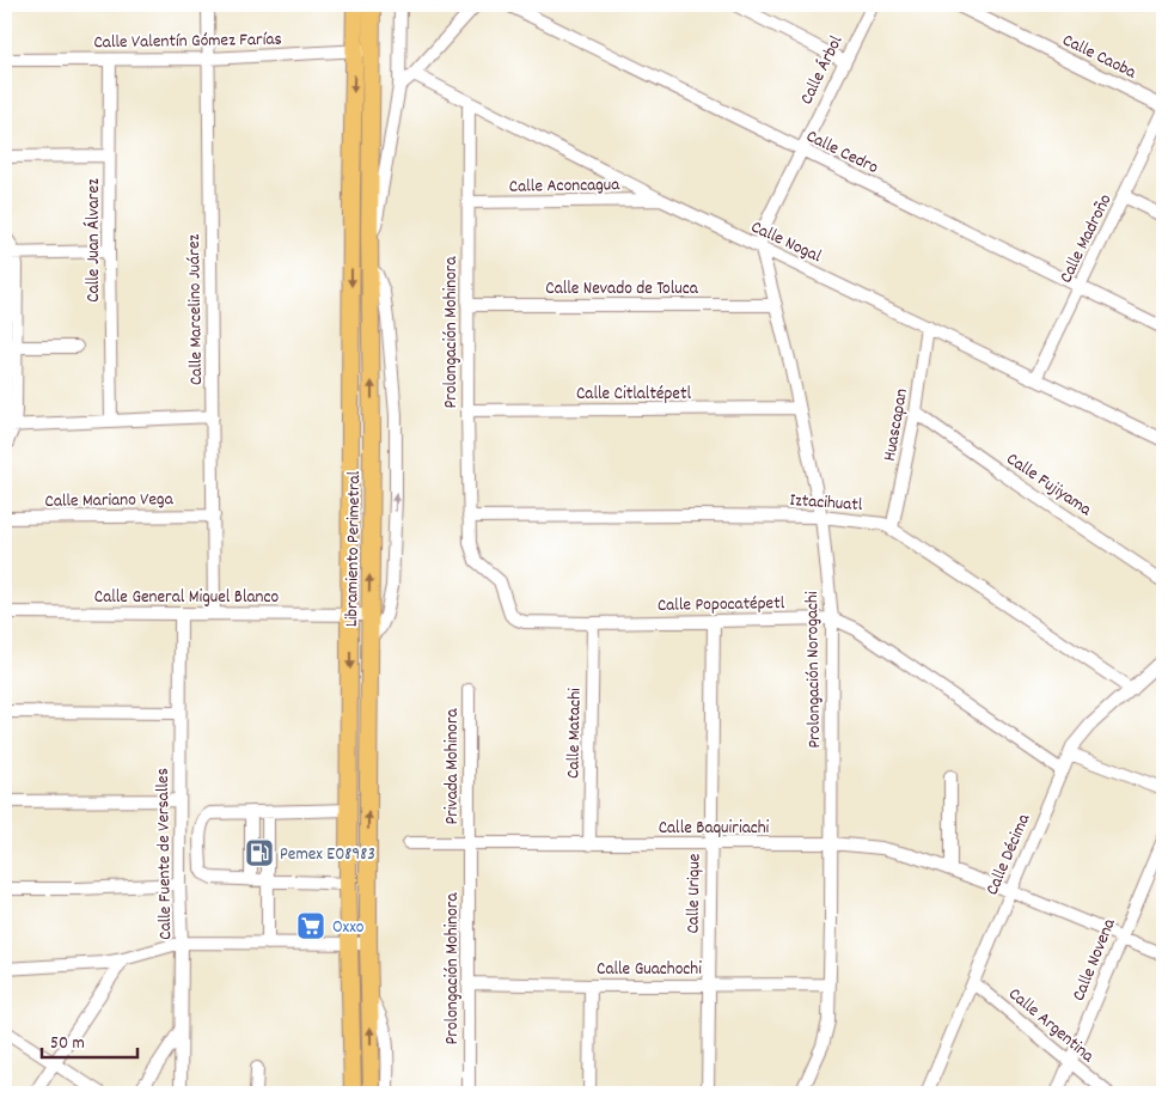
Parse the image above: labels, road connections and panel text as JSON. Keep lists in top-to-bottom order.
{
  "streets": {
    "main road": ["Libramiento Perimetral"],
    "street": [
      "Calle Valentín Gómez Farías",
      "Calle Caoba",
      "Calle Árbol",
      "Calle Cedro",
      "Calle Aconcagua",
      "Calle Madroño",
      "Calle Juan Álvarez",
      "Calle Nogal",
      "Calle Nevado de Toluca",
      "Calle Marcelino Juárez",
      "Prolongación Mohinora",
      "Calle Citlaltépetl",
      "Huascapan",
      "Calle Fujiyama",
      "Calle Mariano Vega",
      "Iztacihuatl",
      "Calle General Miguel Blanco",
      "Calle Popocatépetl",
      "Prolongación Norogachi",
      "Calle Matachi",
      "Privada Mohinora",
      "Calle Baquiriachi",
      "Calle Fuente de Versalles",
      "Calle Décima",
      "Calle Urique",
      "Calle Novena",
      "Calle Guachochi",
      "Calle Argentina"
    ]
  },
  "crossings": [
    ["Calle Valentín Gómez Farías", "Calle Juan Álvarez"],
    ["Calle Valentín Gómez Farías", "Calle Marcelino Juárez"],
    ["Calle Valentín Gómez Farías", "Libramiento Perimetral"],
    ["Calle Árbol", "Calle Cedro"],
    ["Calle Árbol", "Calle Nogal"],
    ["Calle Árbol", "Prolongación Norogachi"],
    ["Calle Cedro", "Calle Madroño"],
    ["Calle Aconcagua", "Calle Nogal"],
    ["Calle Aconcagua", "Prolongación Mohinora"],
    ["Calle Madroño", "Calle Nogal"],
    ["Calle Nogal", "Prolongación Mohinora"],
    ["Calle Nogal", "Huascapan"],
    ["Calle Nogal", "Prolongación Norogachi"],
    ["Calle Nevado de Toluca", "Prolongación Mohinora"],
    ["Calle Nevado de Toluca", "Prolongación Norogachi"],
    ["Calle Marcelino Juárez", "Calle Mariano Vega"],
    ["Calle Marcelino Juárez", "Calle General Miguel Blanco"],
    ["Prolongación Mohinora", "Calle Citlaltépetl"],
    ["Prolongación Mohinora", "Iztacihuatl"],
    ["Prolongación Mohinora", "Calle Popocatépetl"],
    ["Prolongación Mohinora", "Privada Mohinora"],
    ["Prolongación Mohinora", "Calle Baquiriachi"],
    ["Prolongación Mohinora", "Calle Guachochi"],
    ["Calle Citlaltépetl", "Prolongación Norogachi"],
    ["Huascapan", "Calle Fujiyama"],
    ["Huascapan", "Iztacihuatl"],
    ["Iztacihuatl", "Prolongación Norogachi"],
    ["Iztacihuatl", "Calle Décima"],
    ["Libramiento Perimetral", "Calle General Miguel Blanco"],
    ["Calle General Miguel Blanco", "Calle Fuente de Versalles"],
    ["Calle Popocatépetl", "Prolongación Norogachi"],
    ["Calle Popocatépetl", "Calle Matachi"],
    ["Calle Popocatépetl", "Calle Décima"],
    ["Calle Popocatépetl", "Calle Urique"],
    ["Prolongación Norogachi", "Calle Baquiriachi"],
    ["Prolongación Norogachi", "Calle Guachochi"],
    ["Calle Matachi", "Calle Baquiriachi"],
    ["Privada Mohinora", "Calle Baquiriachi"],
    ["Calle Baquiriachi", "Calle Décima"],
    ["Calle Baquiriachi", "Calle Urique"],
    ["Calle Baquiriachi", "Calle Novena"],
    ["Calle Décima", "Calle Argentina"],
    ["Calle Urique", "Calle Guachochi"],
    ["Calle Novena", "Calle Argentina"]
  ],
  "places": {
    "fuel station": ["Pemex E08983"],
    "supermarket": ["Oxxo"]
  },
  "scale_bar": "50 m"
}
